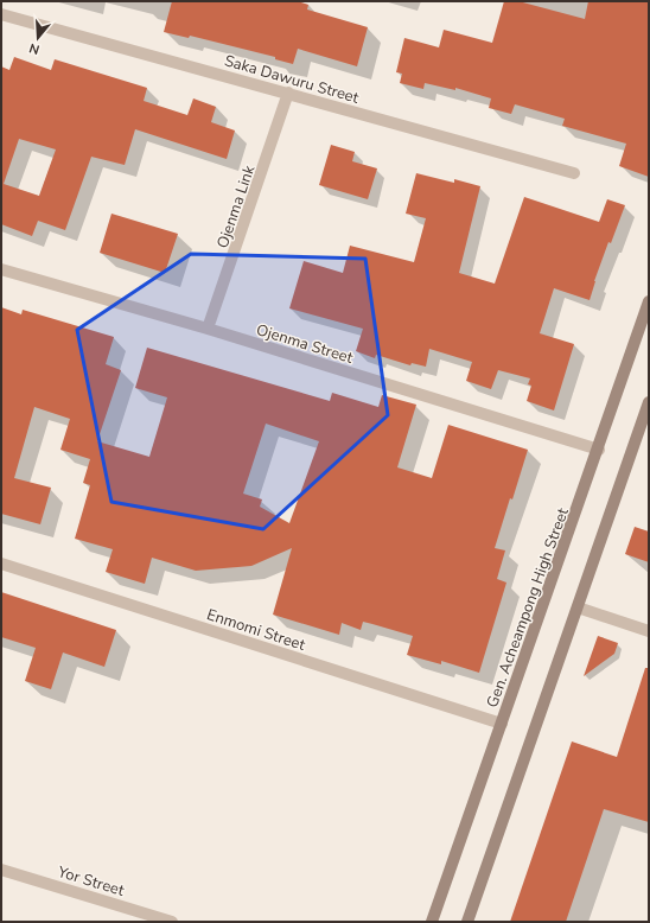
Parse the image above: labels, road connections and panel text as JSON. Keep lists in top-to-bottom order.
{
  "streets": {
    "main road": ["Gen. Acheampong High Street"],
    "street": [
      "Saka Dawuru Street",
      "Ojenma Link",
      "Ojenma Street",
      "Enmomi Street",
      "Yor Street"
    ]
  },
  "crossings": [
    ["Saka Dawuru Street", "Ojenma Link"],
    ["Ojenma Link", "Ojenma Street"],
    ["Ojenma Street", "Gen. Acheampong High Street"],
    ["Gen. Acheampong High Street", "Enmomi Street"]
  ],
  "north": "bottom"
}
